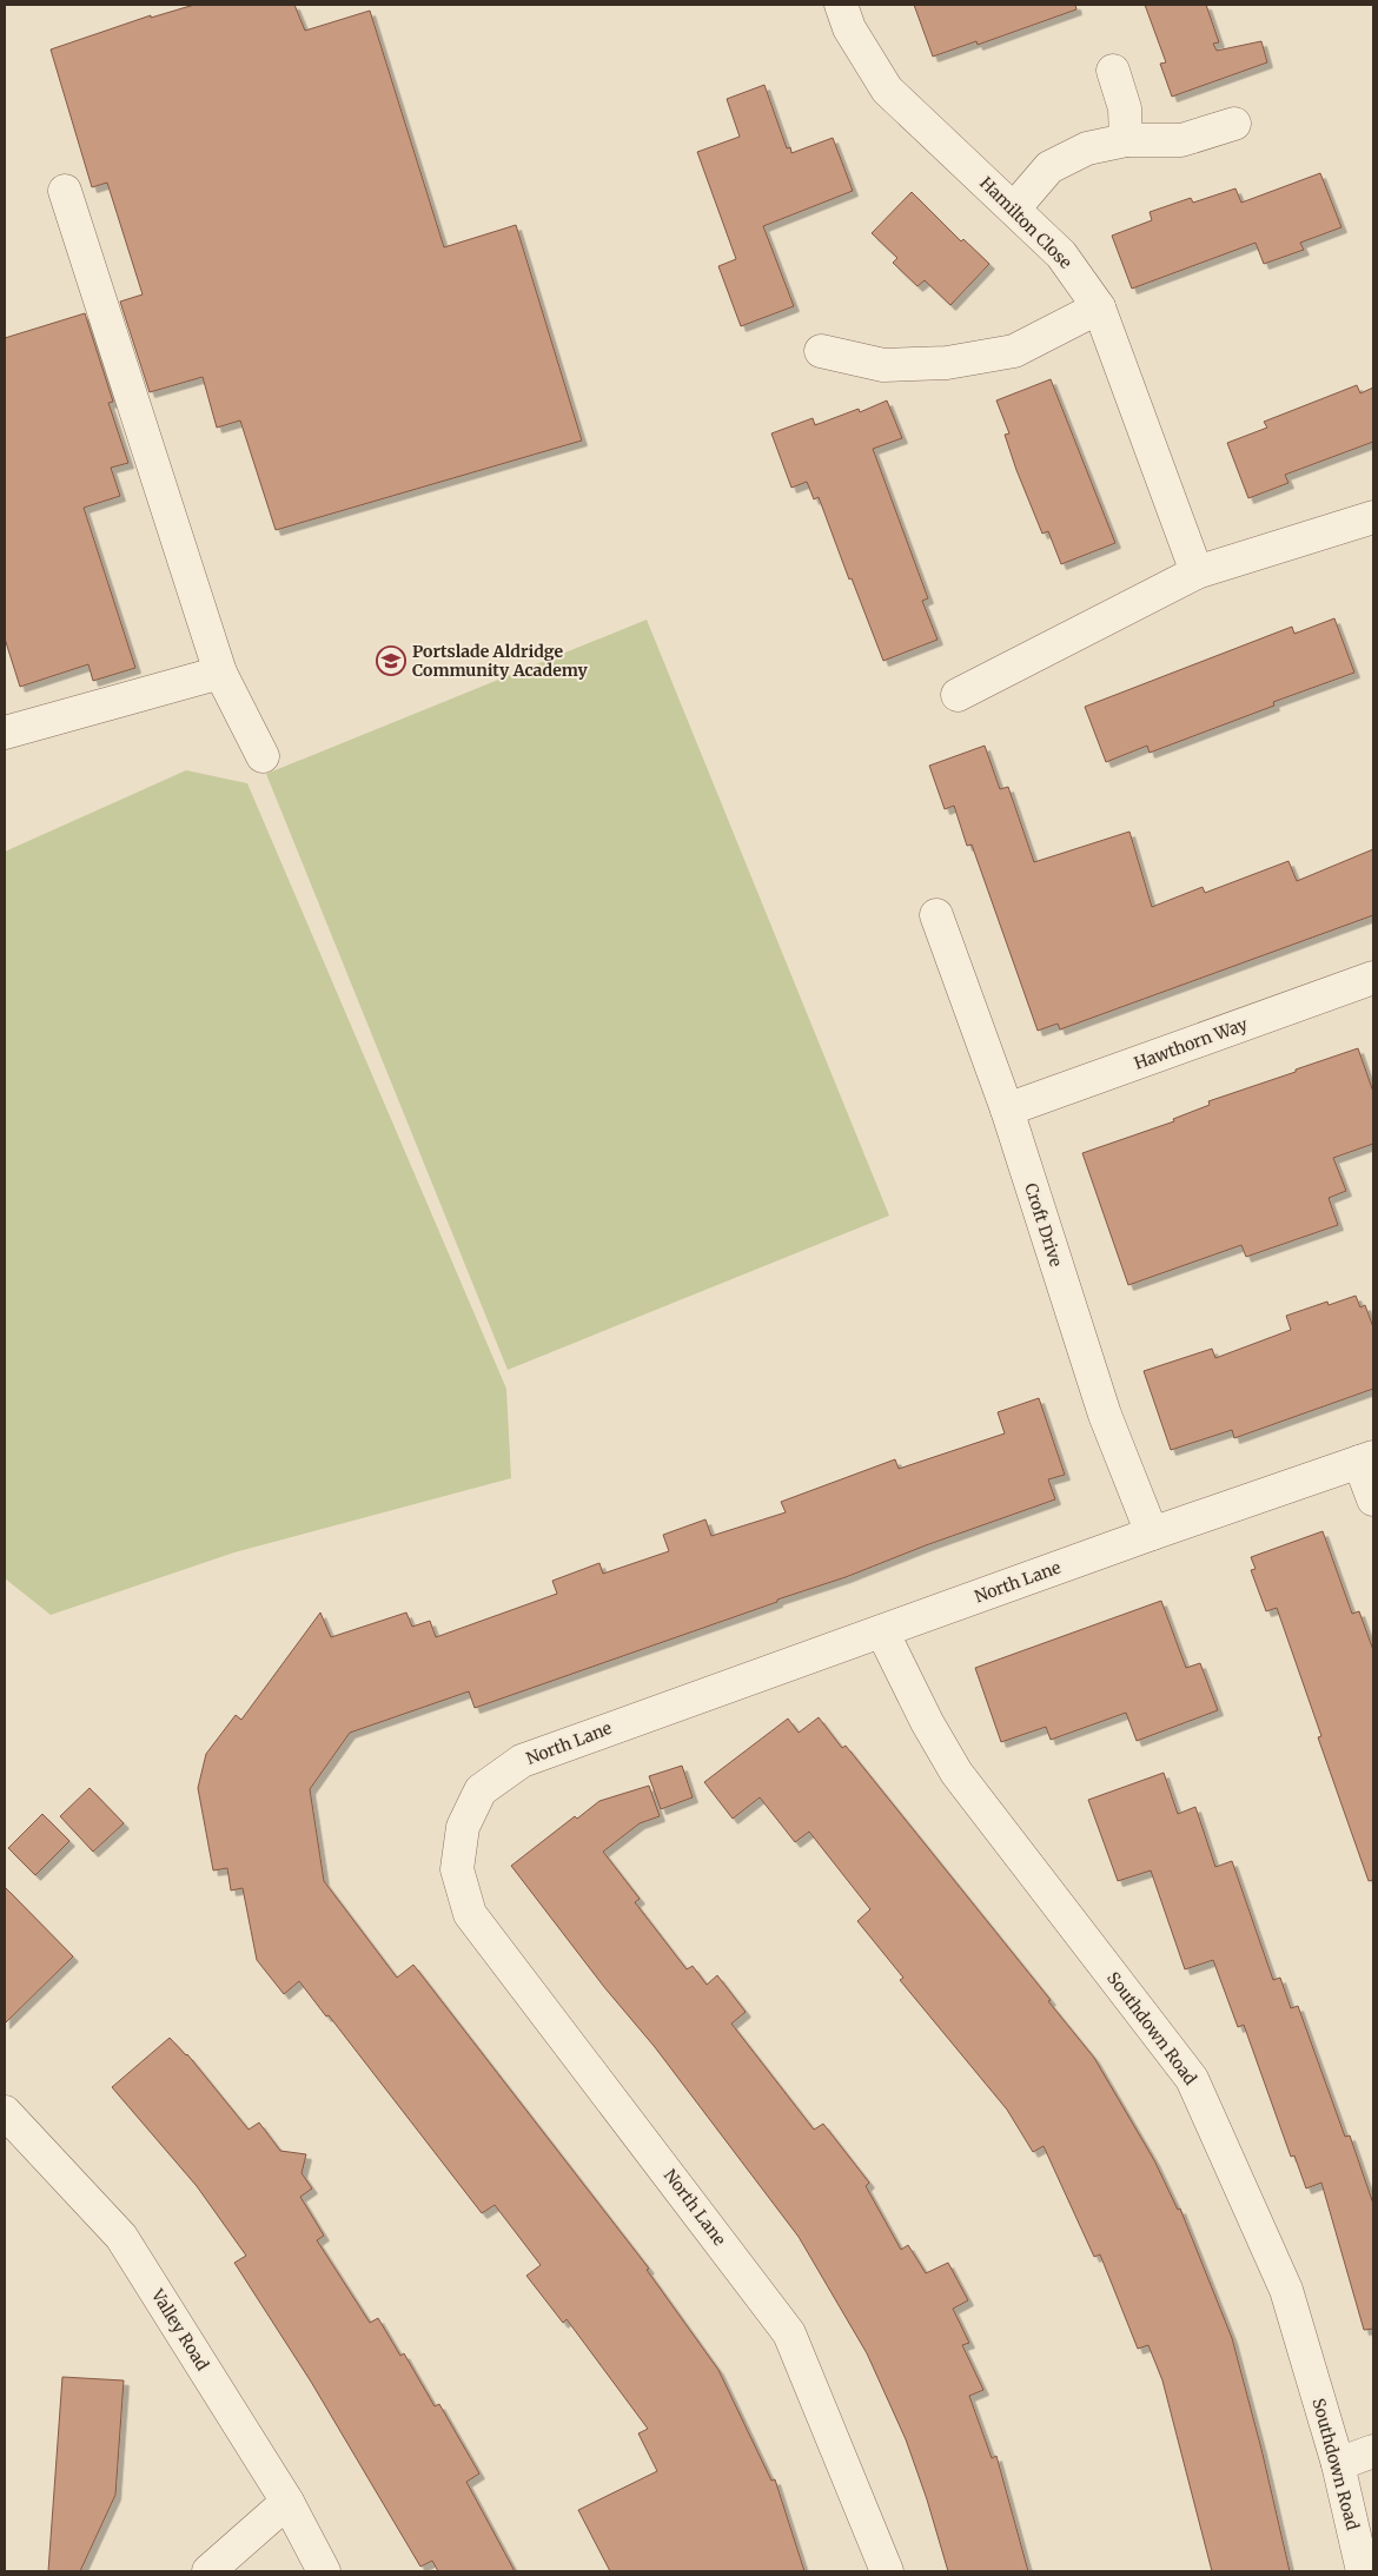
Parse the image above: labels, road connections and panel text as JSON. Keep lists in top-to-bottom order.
{
  "streets": {
    "street": [
      "Hamilton Close",
      "Hawthorn Way",
      "Croft Drive",
      "North Lane",
      "Southdown Road",
      "Valley Road"
    ]
  },
  "crossings": [
    ["Hawthorn Way", "Croft Drive"],
    ["Croft Drive", "North Lane"],
    ["North Lane", "Southdown Road"]
  ],
  "places": {
    "school or university": ["Portslade Aldridge Community Academy"]
  }
}
